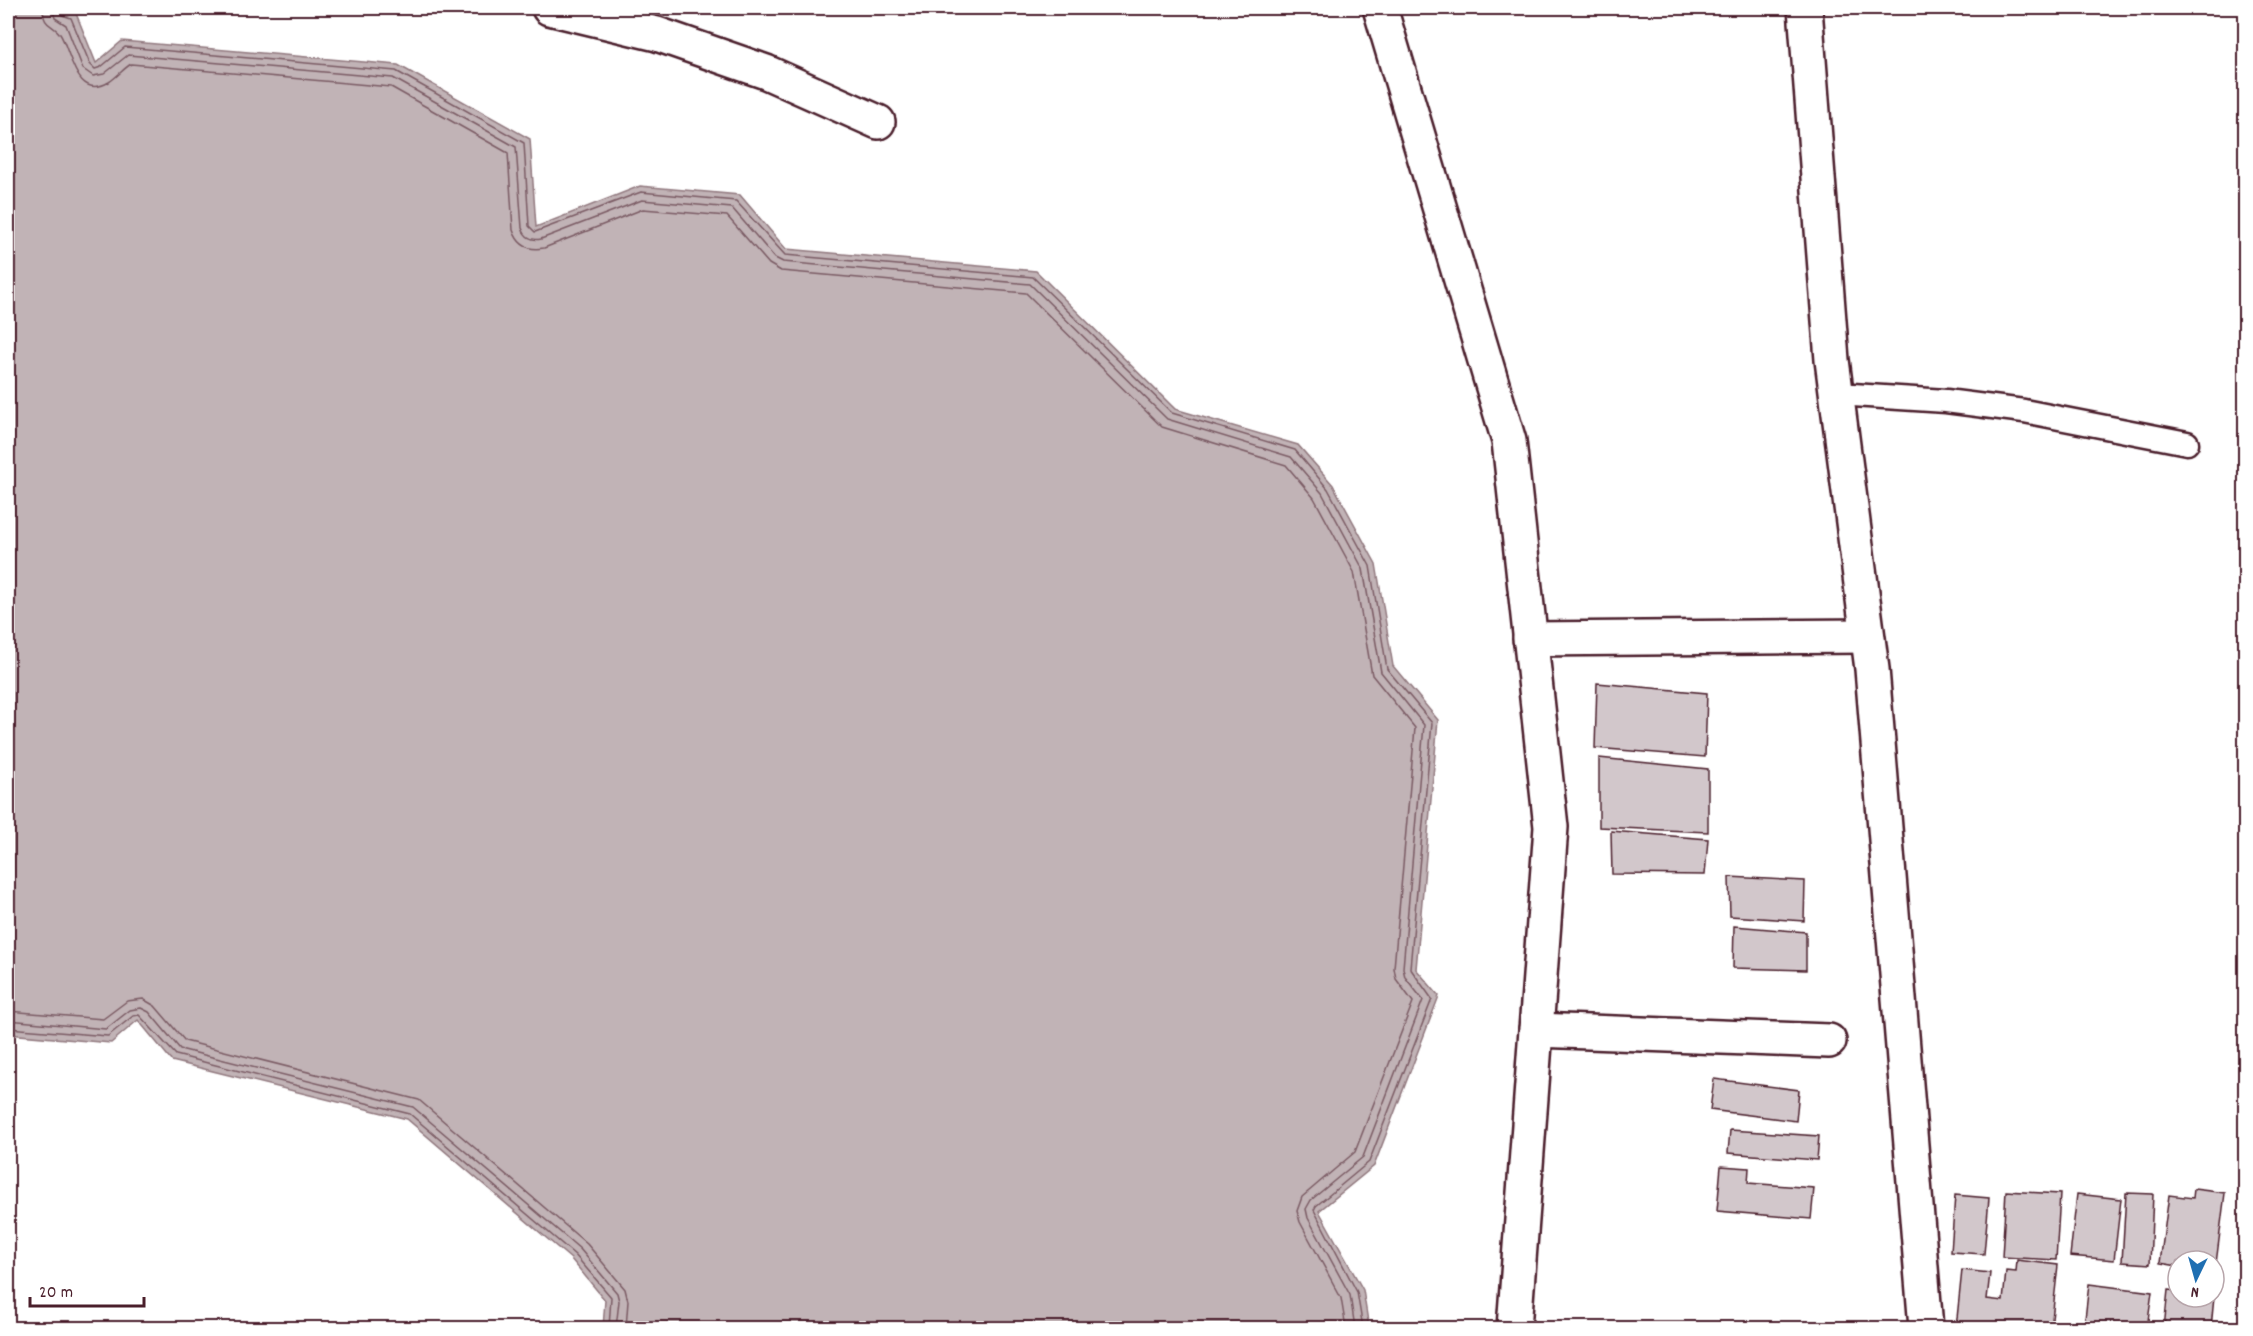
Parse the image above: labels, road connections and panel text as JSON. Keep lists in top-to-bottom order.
{
  "scale_bar": "20 m",
  "north": "bottom"
}
